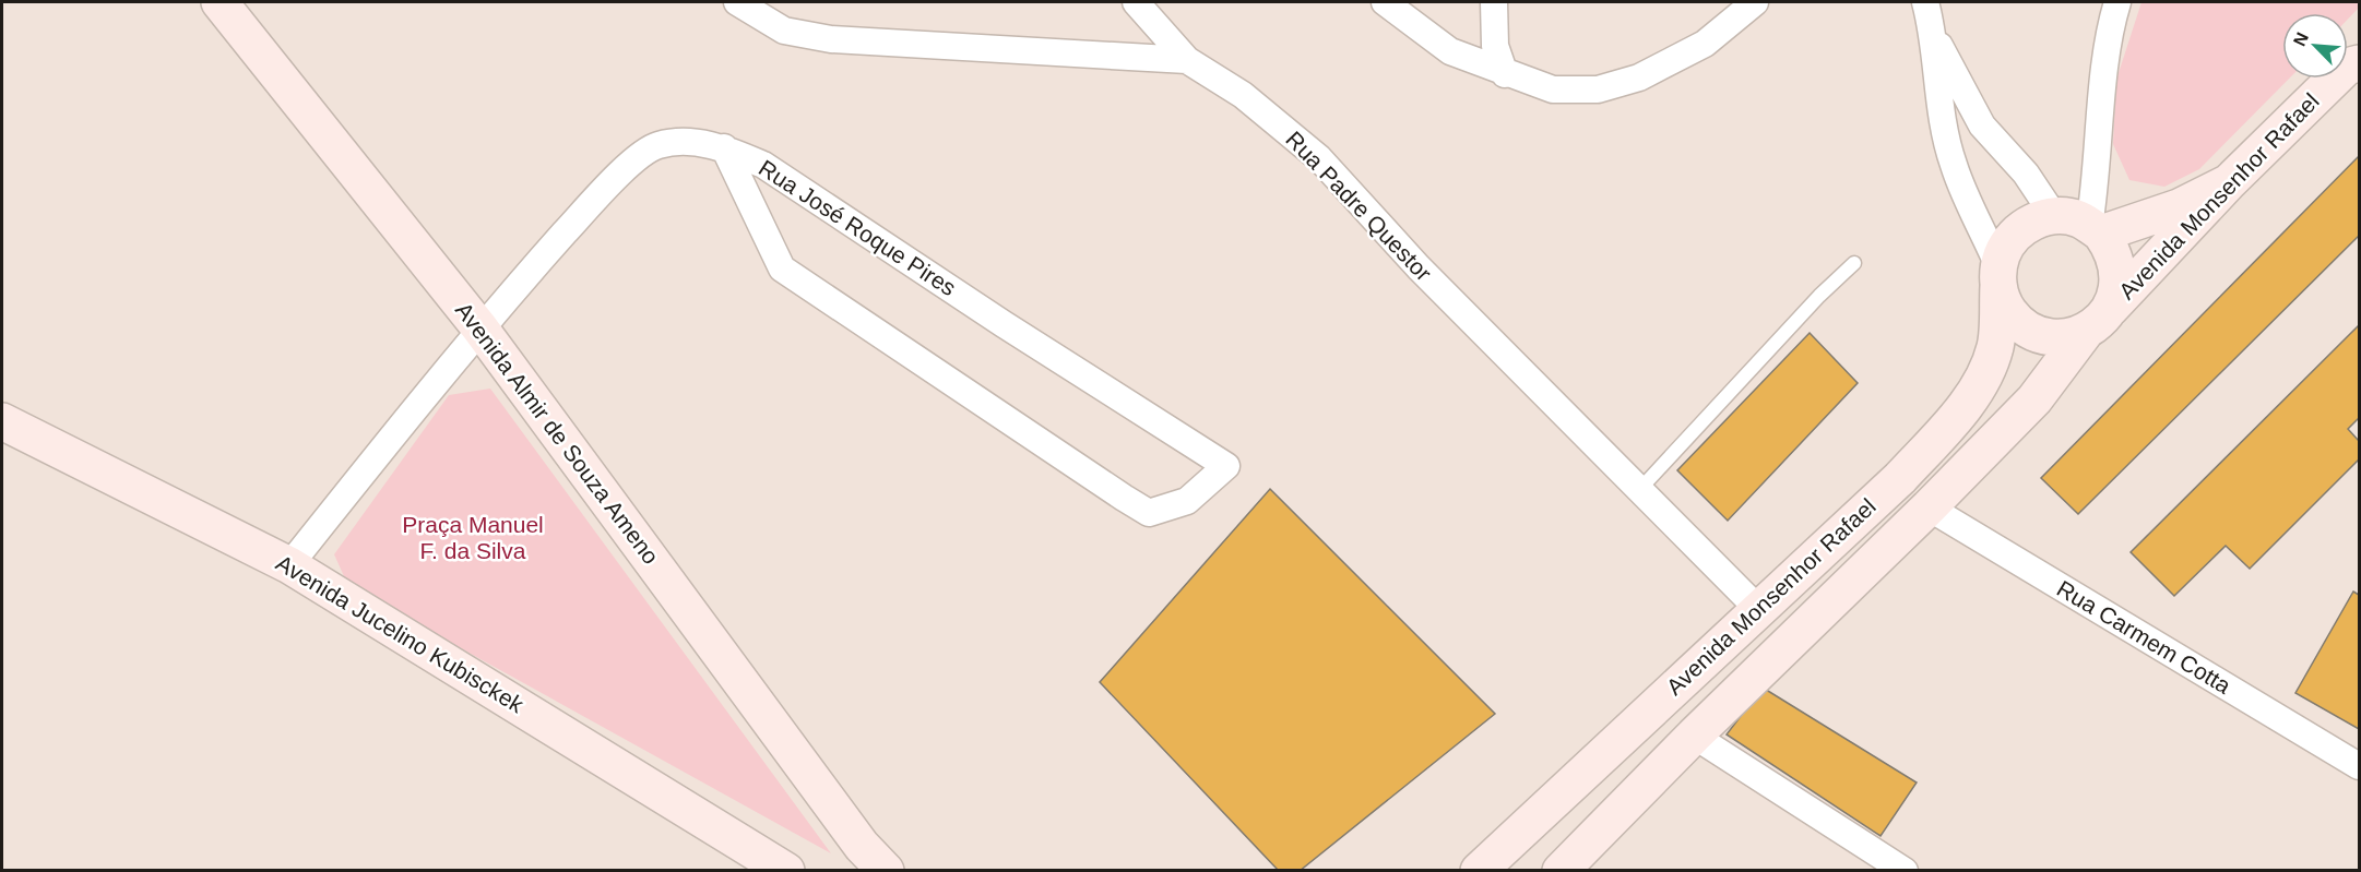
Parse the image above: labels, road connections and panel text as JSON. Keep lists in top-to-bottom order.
{
  "streets": {
    "main road": ["Avenida Monsenhor Rafael", "Avenida Almir de Souza Ameno", "Avenida Jucelino Kubisckek"],
    "street": ["Rua Padre Questor", "Rua José Roque Pires", "Rua Carmem Cotta"]
  },
  "crossings": [
    ["Avenida Monsenhor Rafael", "Rua Padre Questor"],
    ["Avenida Monsenhor Rafael", "Rua Carmem Cotta"],
    ["Rua José Roque Pires", "Avenida Almir de Souza Ameno"],
    ["Rua José Roque Pires", "Avenida Jucelino Kubisckek"]
  ],
  "parks": ["Praça Manuel F. da Silva"],
  "north": "top left"
}
